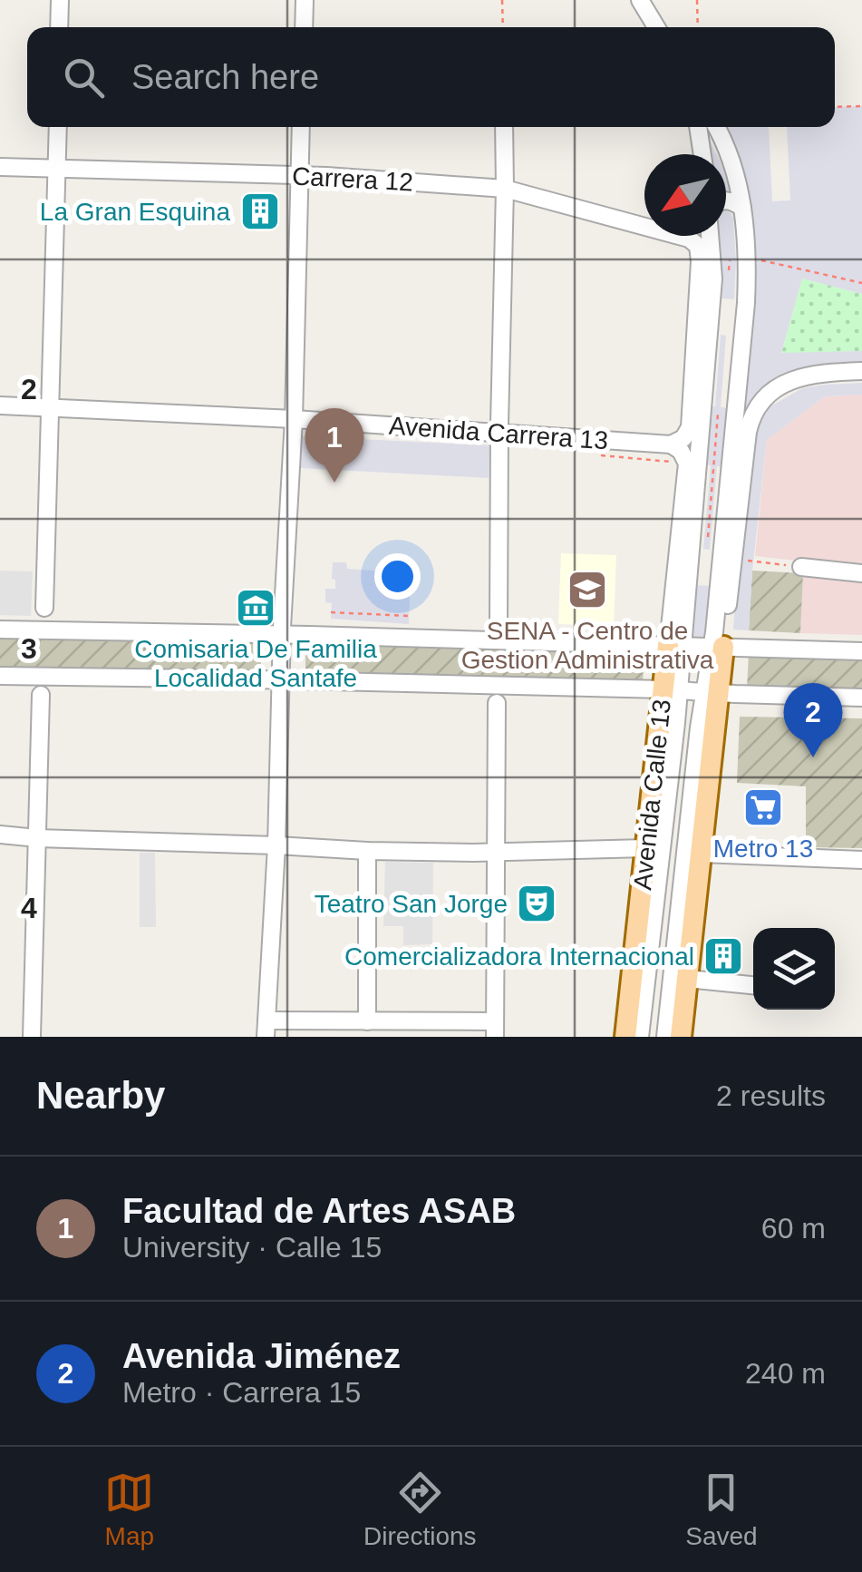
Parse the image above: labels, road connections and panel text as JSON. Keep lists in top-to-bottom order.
{
  "streets": {
    "main road": ["Avenida Calle 13"],
    "street": ["Carrera 12", "Avenida Carrera 13"]
  },
  "crossings": [
    ["Carrera 12", "Avenida Carrera 13"],
    ["Carrera 12", "Avenida Calle 13"],
    ["Avenida Carrera 13", "Avenida Calle 13"]
  ],
  "places": {
    "building": ["La Gran Esquina", "Comercializadora Internacional"],
    "school or university": ["SENA - Centro de Gestion Administrativa"],
    "museum": ["Comisaria De Familia Localidad Santafe"],
    "supermarket": ["Metro 13"],
    "theatre": ["Teatro San Jorge"]
  },
  "north": "bottom left",
  "page": {
    "search": "Search here",
    "pins": ["1", "2"],
    "heading": ["Nearby", "2 results"],
    "list": [
      {
        "mark": "1",
        "name": "Facultad de Artes ASAB",
        "note": "University · Calle 15",
        "value": "60 m"
      },
      {
        "mark": "2",
        "name": "Avenida Jiménez",
        "note": "Metro · Carrera 15",
        "value": "240 m"
      }
    ],
    "nav": ["Map", "Directions", "Saved"]
  },
  "grid": {
    "rows": ["2", "3", "4"]
  }
}
